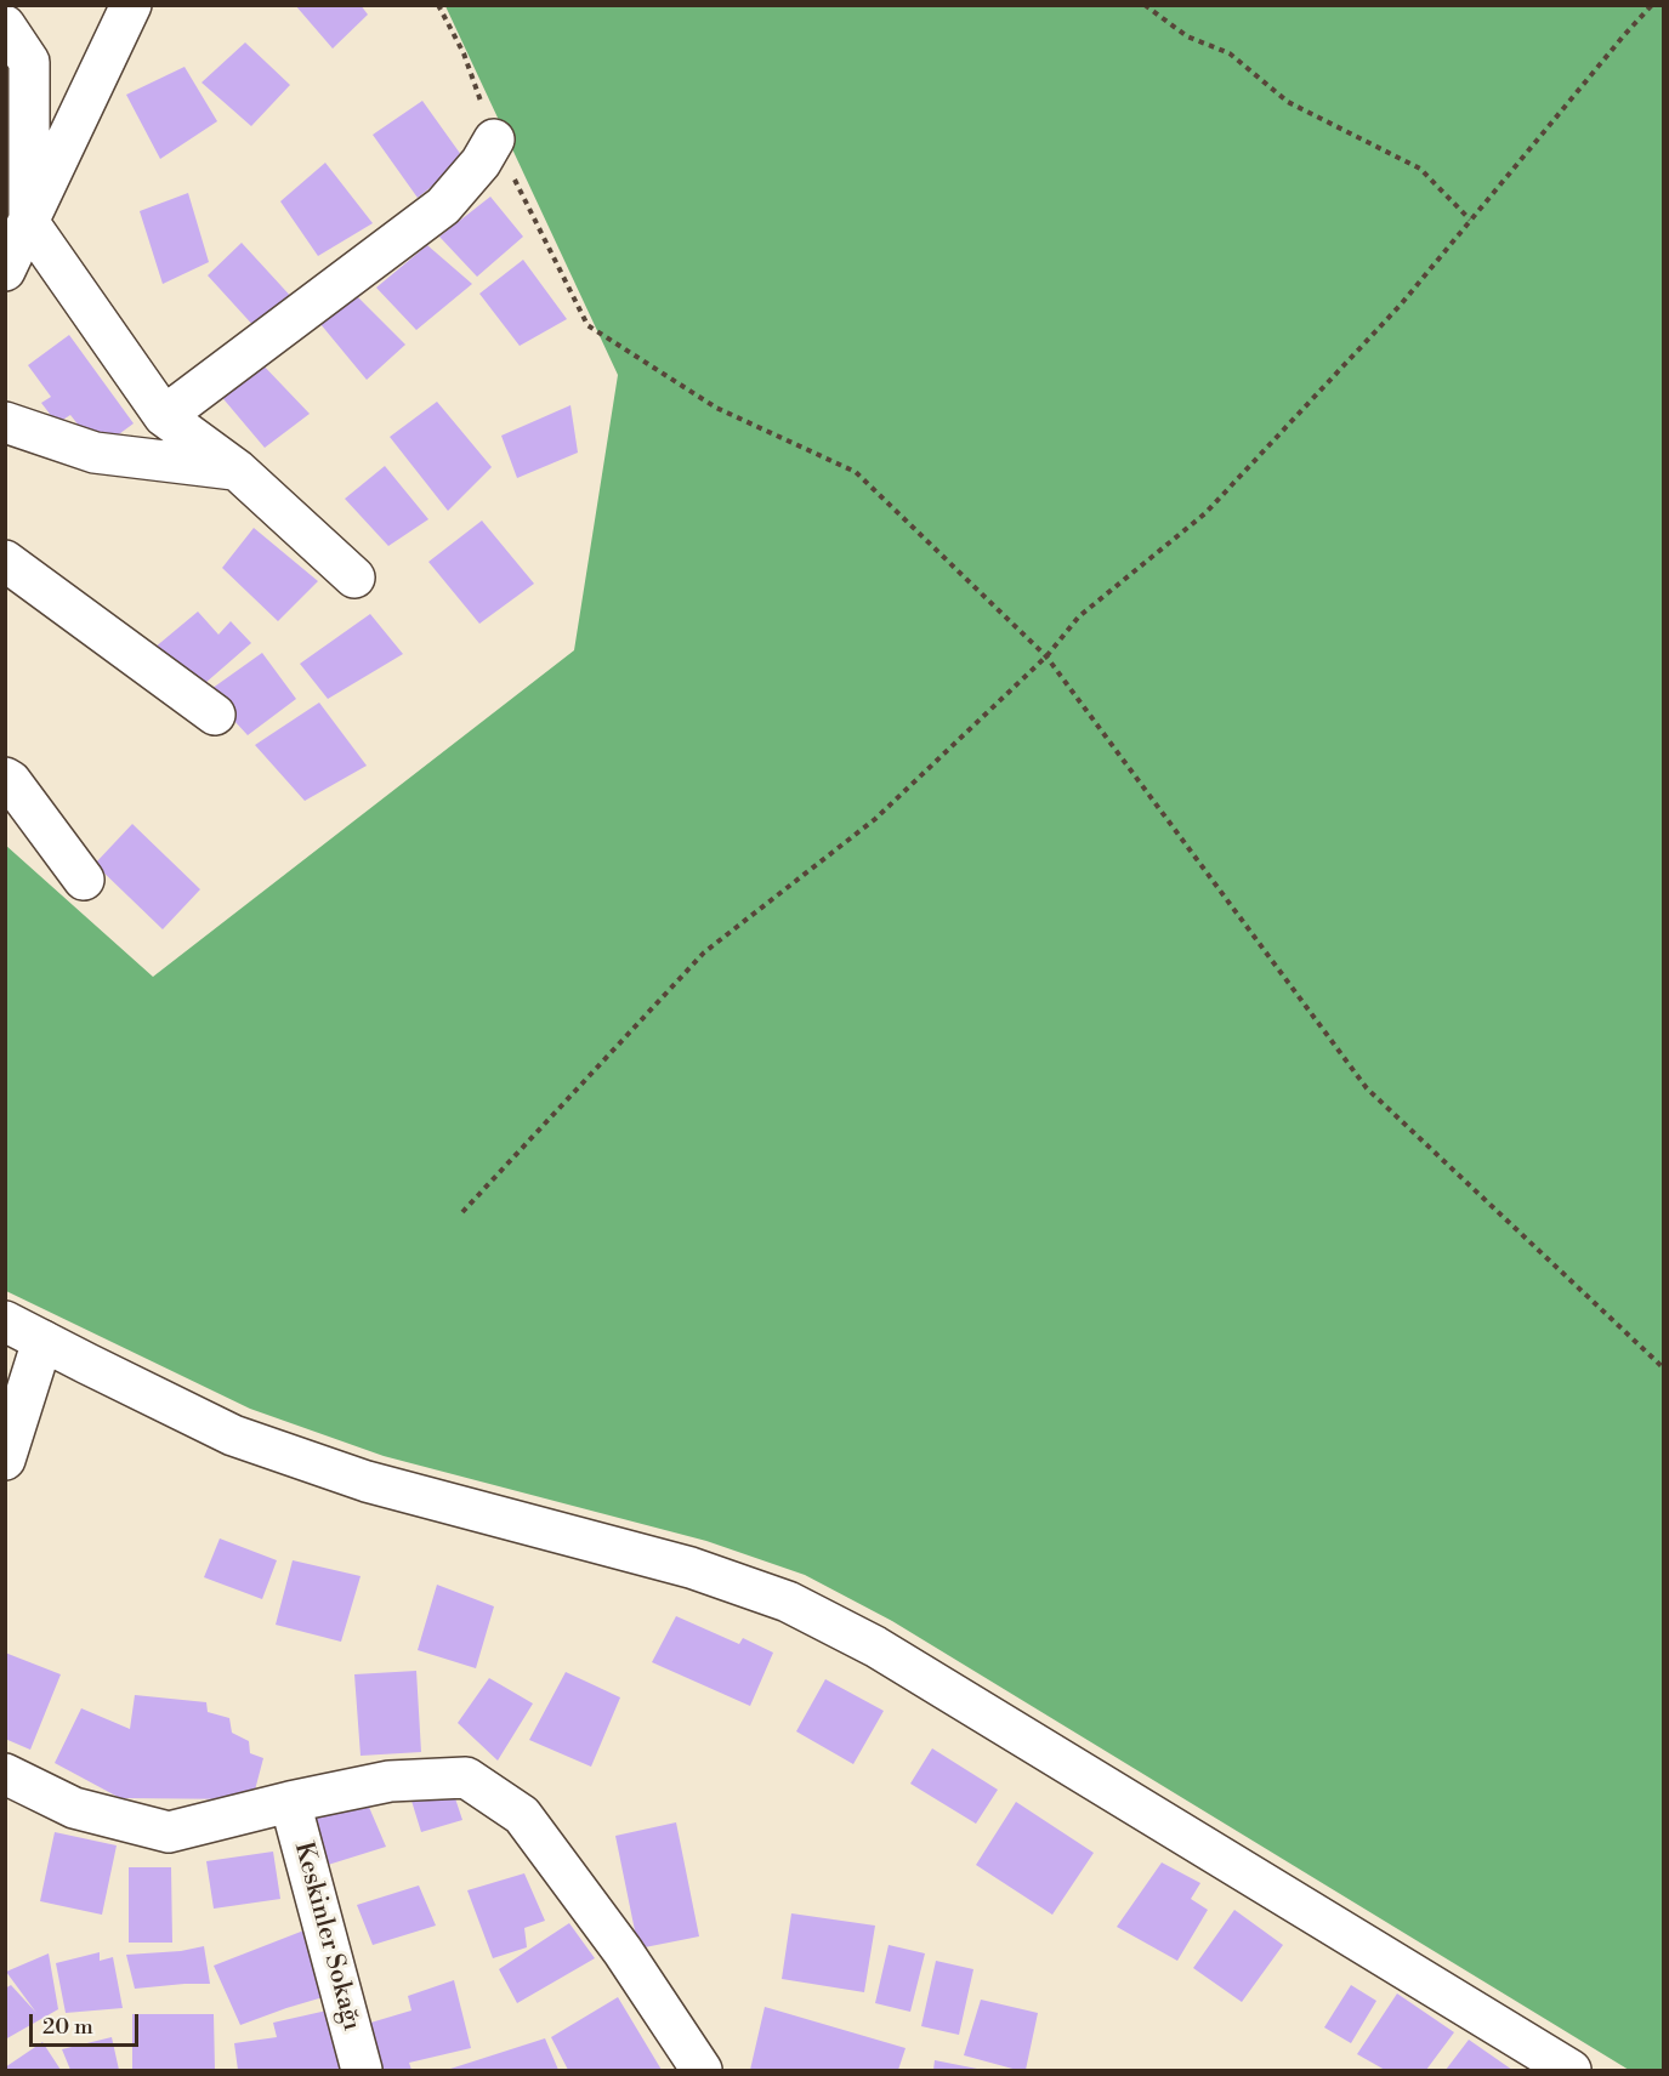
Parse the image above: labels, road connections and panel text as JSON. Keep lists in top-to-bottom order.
{
  "streets": {
    "street": ["Keskinler Sokağı"]
  },
  "scale_bar": "20 m"
}
